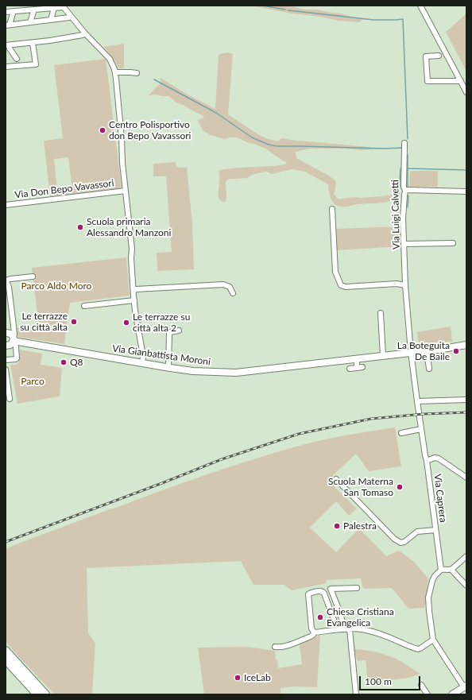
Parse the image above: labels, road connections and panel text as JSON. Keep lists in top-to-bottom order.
{
  "streets": {
    "main road": ["Via Gianbattista Moroni"],
    "street": ["Via Don Bepo Vavassori", "Via Luigi Calvetti", "Via Caprera"]
  },
  "crossings": [
    ["Via Luigi Calvetti", "Via Gianbattista Moroni"],
    ["Via Luigi Calvetti", "Via Caprera"]
  ],
  "parks": ["Parco Aldo Moro", "Parco"],
  "places": [
    "Centro Polisportivo don Bepo Vavassori",
    "Scuola primaria Alessandro Manzoni",
    "Le terrazze su città alta",
    "Le terrazze su città alta 2",
    "La Boteguita De Baile",
    "Q8",
    "Scuola Materna San Tomaso",
    "Palestra",
    "Chiesa Cristiana Evangelica",
    "IceLab"
  ],
  "scale_bar": "100 m"
}
